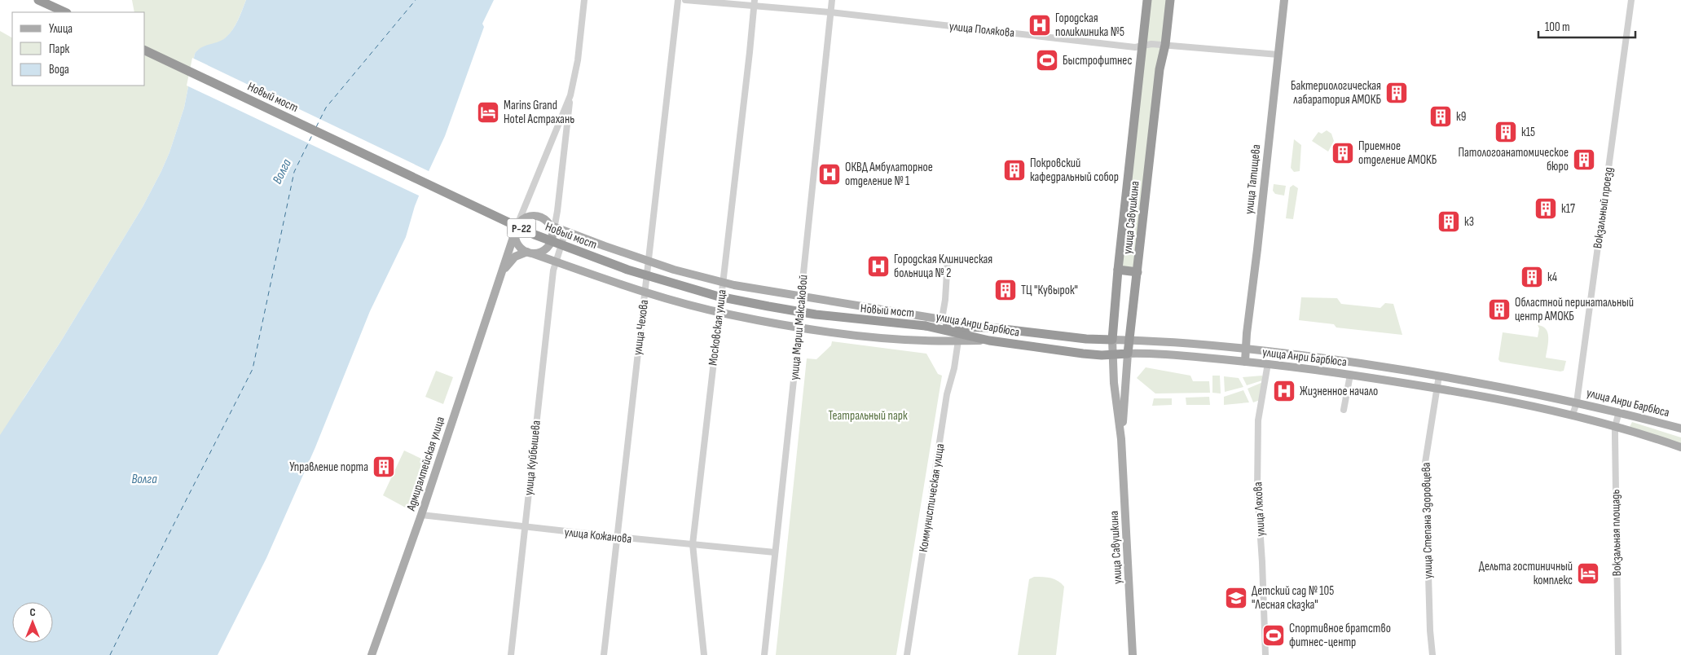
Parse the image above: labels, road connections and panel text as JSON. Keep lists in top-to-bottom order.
{
  "streets": {
    "highway": [
      "Новый мост",
      "улица Савушкина",
      "Р-22",
      "улица Анри Барбюса"
    ],
    "main road": ["улица Татищева", "Адмиралтейская улица"],
    "street": [
      "улица Полякова",
      "Вокзальный проезд",
      "улица Чехова",
      "Московская улица",
      "улица Марии Максаковой",
      "улица Куйбышева",
      "Коммунистическая улица",
      "улица Ляхова",
      "улица Степана Здоровцева",
      "Вокзальная площадь",
      "улица Кожанова"
    ]
  },
  "crossings": [
    ["улица Полякова", "улица Татищева"],
    ["улица Полякова", "улица Савушкина"],
    ["улица Полякова", "Московская улица"],
    ["улица Полякова", "улица Марии Максаковой"],
    ["Новый мост", "улица Анри Барбюса"],
    ["улица Татищева", "улица Анри Барбюса"],
    ["Вокзальный проезд", "улица Анри Барбюса"],
    ["улица Савушкина", "улица Анри Барбюса"],
    ["улица Анри Барбюса", "улица Ляхова"],
    ["улица Анри Барбюса", "улица Степана Здоровцева"],
    ["улица Анри Барбюса", "Вокзальная площадь"],
    ["улица Чехова", "улица Кожанова"],
    ["Московская улица", "улица Кожанова"],
    ["улица Марии Максаковой", "улица Кожанова"],
    ["улица Куйбышева", "улица Кожанова"],
    ["Адмиралтейская улица", "улица Кожанова"]
  ],
  "water": ["Волга"],
  "parks": ["Театральный парк"],
  "places": {
    "hospital": [
      "Городская поликлиника №5",
      "ОКВД Амбулаторное отделение № 1",
      "Городская Клиническая больница № 2",
      "Жизненное начало"
    ],
    "sports": ["Быстрофитнес", "Спортивное братство фитнес-центр"],
    "building": [
      "Бактериологическая лабаратория АМОКБ",
      "к9",
      "к15",
      "Приемное отделение АМОКБ",
      "Патологоанатомическое бюро",
      "Покровский кафедральный собор",
      "к17",
      "к3",
      "к4",
      "ТЦ \"Кувырок\"",
      "Областной перинатальный центр АМОКБ",
      "Управление порта"
    ],
    "hotel": ["Marins Grand Hotel Астрахань", "Дельта гостиничный комплекс"],
    "school or university": ["Детский сад № 105 \"Лесная сказка\""]
  },
  "legend": ["Улица", "Парк", "Вода"],
  "scale_bar": "100 m",
  "north": "top"
}
